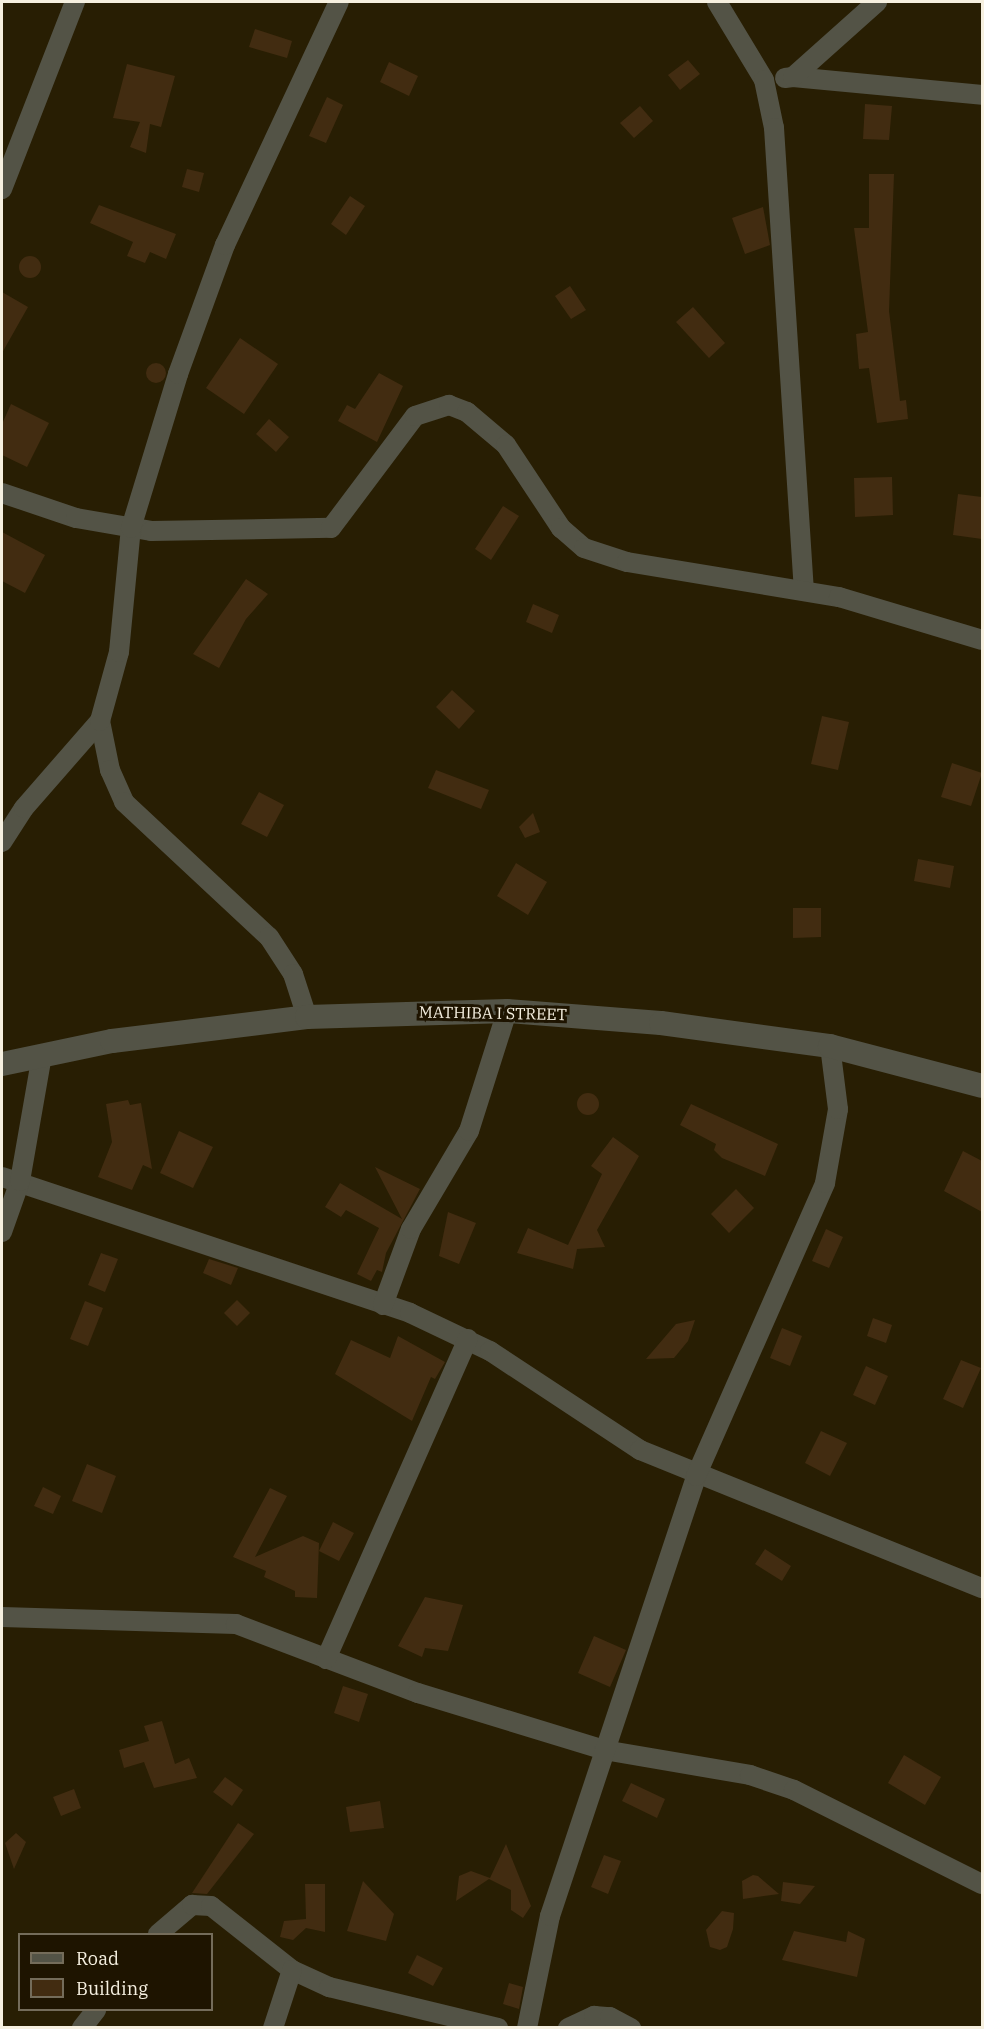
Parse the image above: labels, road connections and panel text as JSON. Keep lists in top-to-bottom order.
{
  "streets": {
    "street": ["MATHIBA I STREET"]
  },
  "legend": ["Road", "Building"]
}
